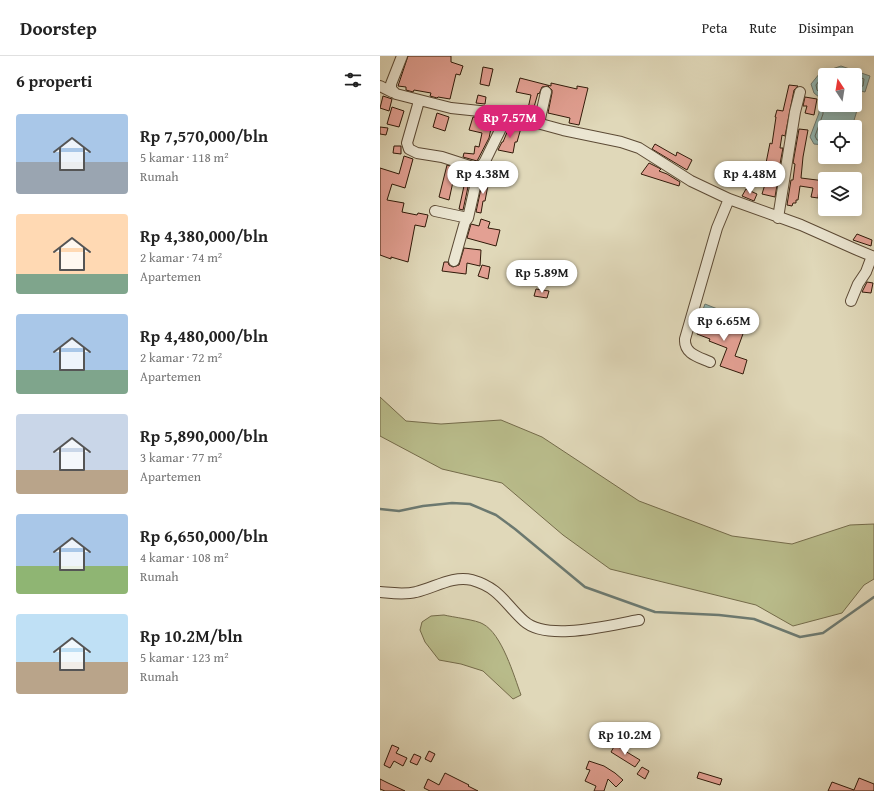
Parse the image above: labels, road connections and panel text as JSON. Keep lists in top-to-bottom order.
{
  "north": "top",
  "page": {
    "header": "Doorstep",
    "nav": ["Peta", "Rute", "Disimpan"],
    "heading": "6 properti",
    "list": [
      {
        "name": "Rp 7,570,000/bln",
        "note": "5 kamar · 118 m² · Rumah"
      },
      {
        "name": "Rp 4,380,000/bln",
        "note": "2 kamar · 74 m² · Apartemen"
      },
      {
        "name": "Rp 4,480,000/bln",
        "note": "2 kamar · 72 m² · Apartemen"
      },
      {
        "name": "Rp 5,890,000/bln",
        "note": "3 kamar · 77 m² · Apartemen"
      },
      {
        "name": "Rp 6,650,000/bln",
        "note": "4 kamar · 108 m² · Rumah"
      },
      {
        "name": "Rp 10.2M/bln",
        "note": "5 kamar · 123 m² · Rumah"
      }
    ],
    "price": [
      "Rp 7.57M",
      "Rp 4.38M",
      "Rp 4.48M",
      "Rp 5.89M",
      "Rp 6.65M",
      "Rp 10.2M"
    ]
  }
}
